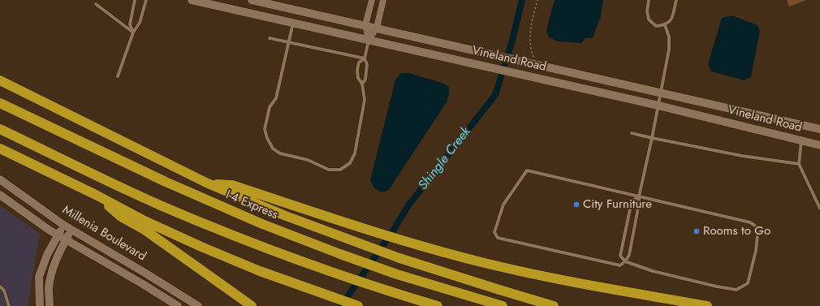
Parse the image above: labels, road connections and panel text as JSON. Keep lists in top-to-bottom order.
{
  "streets": {
    "highway": ["I-4 Express"],
    "street": ["Vineland Road", "Millenia Boulevard"]
  },
  "water": ["Shingle Creek"],
  "places": ["City Furniture", "Rooms to Go"]
}
